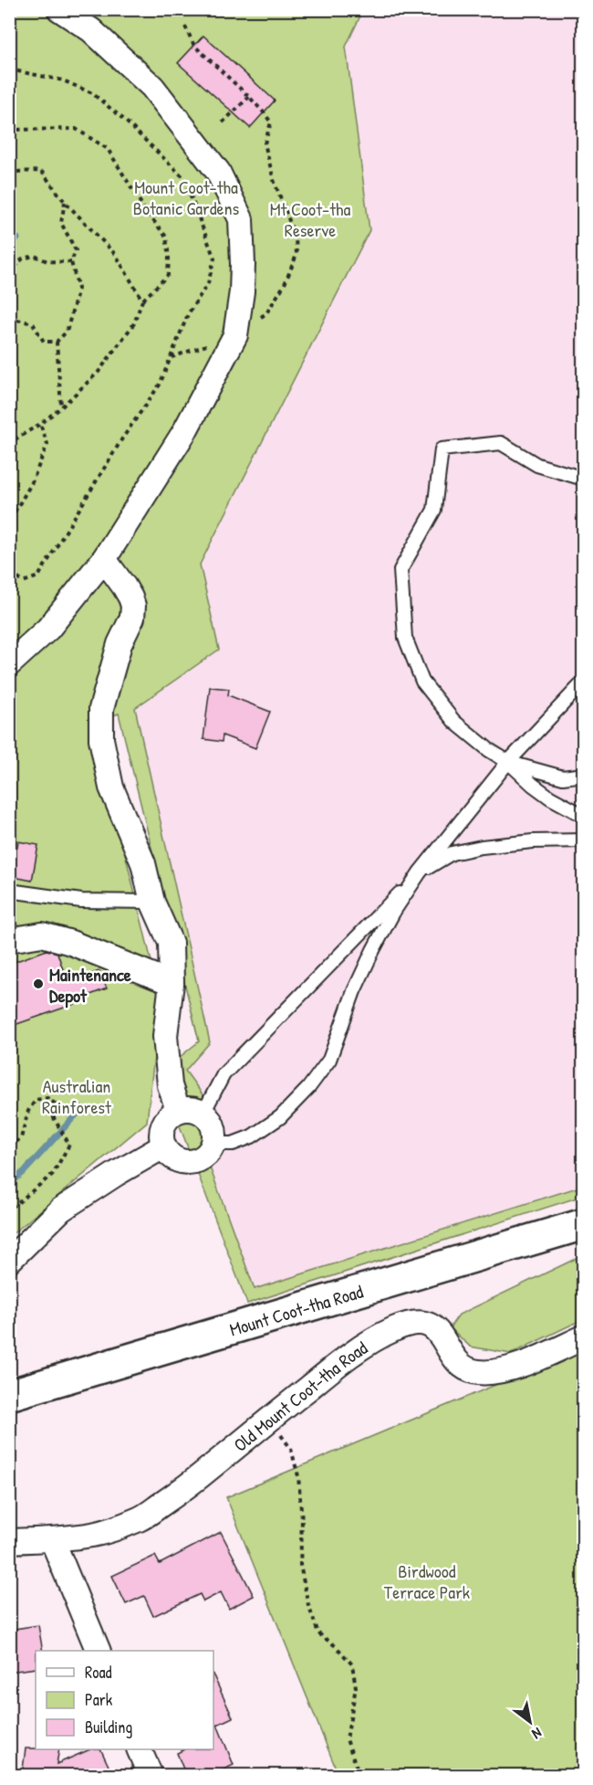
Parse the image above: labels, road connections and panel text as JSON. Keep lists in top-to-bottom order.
{
  "streets": {
    "main road": ["Mount Coot-tha Road"],
    "street": ["Old Mount Coot-tha Road"]
  },
  "parks": [
    "Mount Coot-tha Botanic Gardens",
    "Mt Coot-tha Reserve",
    "Australian Rainforest",
    "Birdwood Terrace Park"
  ],
  "places": ["Maintenance Depot"],
  "legend": ["Road", "Park", "Building"],
  "north": "bottom right"
}
